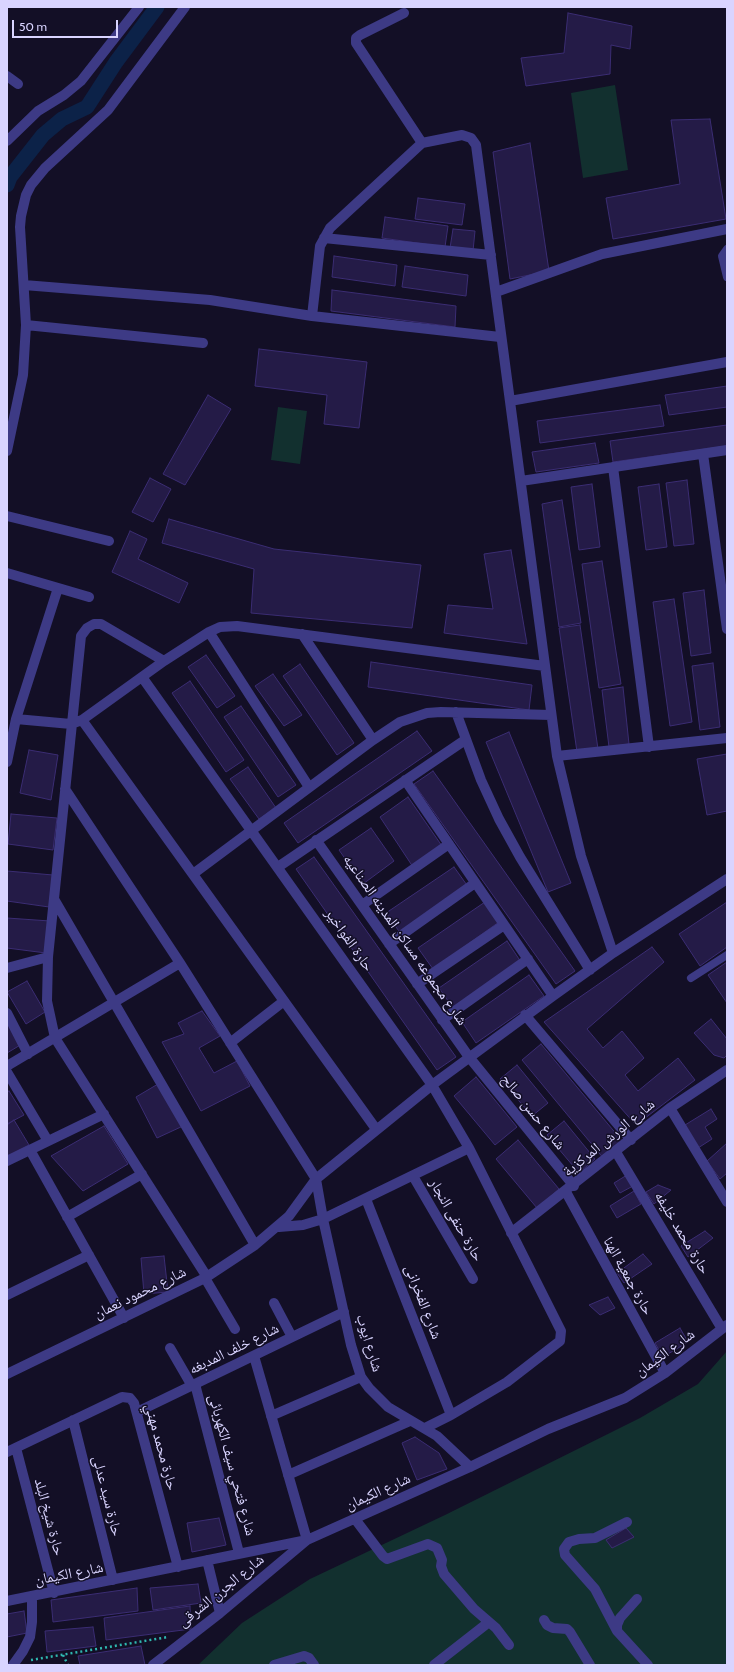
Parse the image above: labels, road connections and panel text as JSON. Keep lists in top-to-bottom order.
{
  "streets": {
    "street": [
      "حارة الفواخير",
      "شارع مجموعه مساكن المدينه الصناعيه",
      "شارع حسن صالح",
      "شارع الورش المركزية",
      "حارة حنفى النجار",
      "حارة محمد خليفه",
      "حارة جمعية الهنا",
      "شارع محمود نعمان",
      "شارع الفخرانى",
      "شارع ايوب",
      "شارع خلف المدبغه",
      "شارع الكيمان",
      "حارة محمد مهني",
      "شارع فتحي سيف الكهربائى",
      "حارة سيد عدلى",
      "حارة شيخ البلد",
      "شارع الجرن الشرقى"
    ]
  },
  "crossings": [
    ["حارة الفواخير", "شارع الورش المركزية"],
    ["حارة الفواخير", "شارع محمود نعمان"],
    ["حارة الفواخير", "شارع الفخرانى"],
    ["شارع مجموعه مساكن المدينه الصناعيه", "شارع حسن صالح"],
    ["شارع مجموعه مساكن المدينه الصناعيه", "شارع محمود نعمان"],
    ["شارع حسن صالح", "شارع الورش المركزية"],
    ["شارع حسن صالح", "شارع محمود نعمان"],
    ["شارع الورش المركزية", "حارة محمد خليفه"],
    ["شارع الورش المركزية", "حارة جمعية الهنا"],
    ["حارة محمد خليفه", "شارع الكيمان"],
    ["حارة جمعية الهنا", "شارع الكيمان"],
    ["شارع محمود نعمان", "شارع ايوب"],
    ["شارع ايوب", "شارع خلف المدبغه"],
    ["شارع ايوب", "شارع الكيمان"],
    ["شارع خلف المدبغه", "حارة محمد مهني"],
    ["شارع خلف المدبغه", "شارع فتحي سيف الكهربائى"],
    ["شارع الكيمان", "حارة محمد مهني"],
    ["شارع الكيمان", "شارع فتحي سيف الكهربائى"],
    ["شارع الكيمان", "حارة سيد عدلى"],
    ["شارع الكيمان", "حارة شيخ البلد"],
    ["شارع الكيمان", "شارع الجرن الشرقى"],
    ["حارة محمد مهني", "حارة سيد عدلى"],
    ["حارة محمد مهني", "حارة شيخ البلد"]
  ],
  "scale_bar": "50 m"
}
